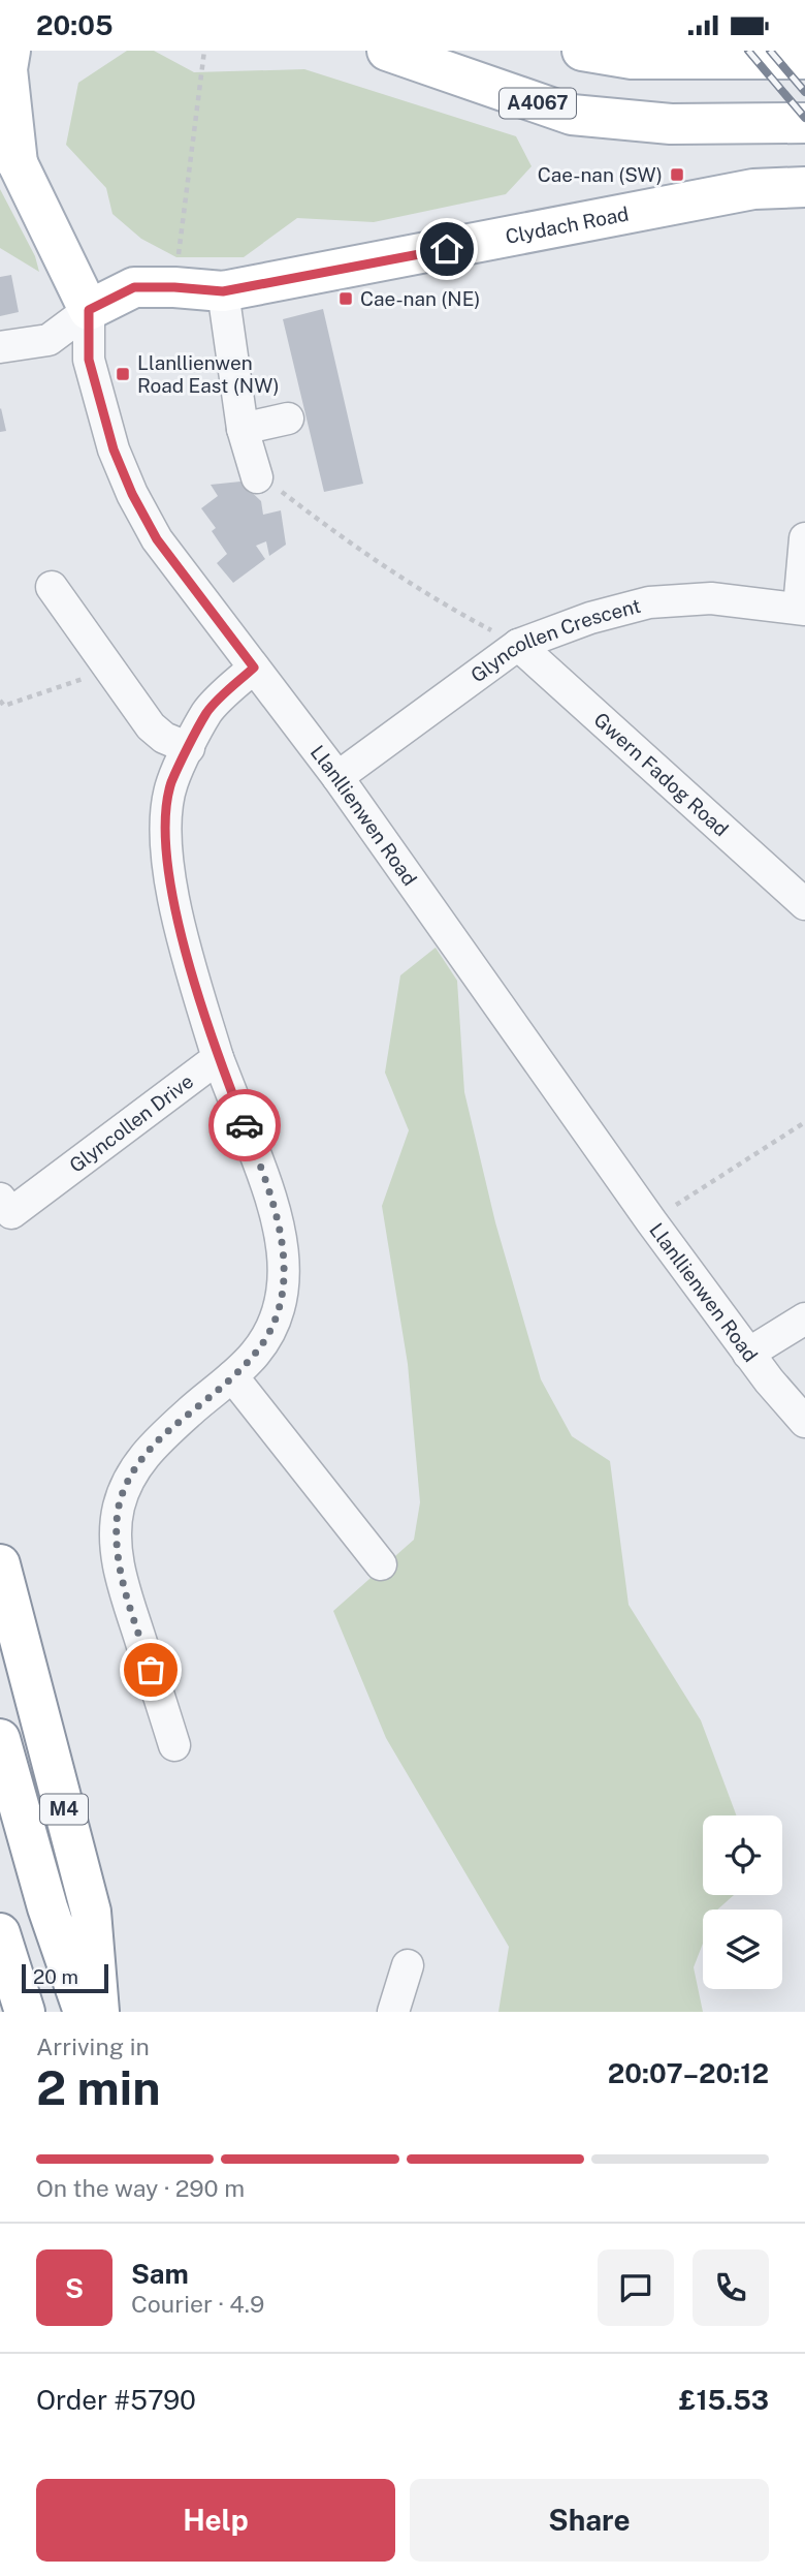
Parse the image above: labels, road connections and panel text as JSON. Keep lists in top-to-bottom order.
{
  "streets": {
    "main road": [
      "A4067",
      "Clydach Road",
      "Llanllienwen Road",
      "M4"
    ],
    "street": ["Glyncollen Crescent", "Gwern Fadog Road", "Glyncollen Drive"]
  },
  "crossings": [
    ["Clydach Road", "Llanllienwen Road"],
    ["Glyncollen Crescent", "Gwern Fadog Road"],
    ["Glyncollen Crescent", "Llanllienwen Road"]
  ],
  "places": {
    "transit": ["Cae-nan (SW)", "Cae-nan (NE)", "Llanllienwen Road East (NW)"]
  },
  "scale_bar": "20 m",
  "page": {
    "status": "20:05",
    "scale": "20 m",
    "heading": ["2 min", "Arriving in", "20:07–20:12"],
    "panel": [
      "Sam",
      "Courier · 4.9",
      "Order #5790",
      "£15.53"
    ],
    "bar": "On the way · 290 m",
    "round": "S",
    "buttons": ["Help", "Share"]
  }
}
